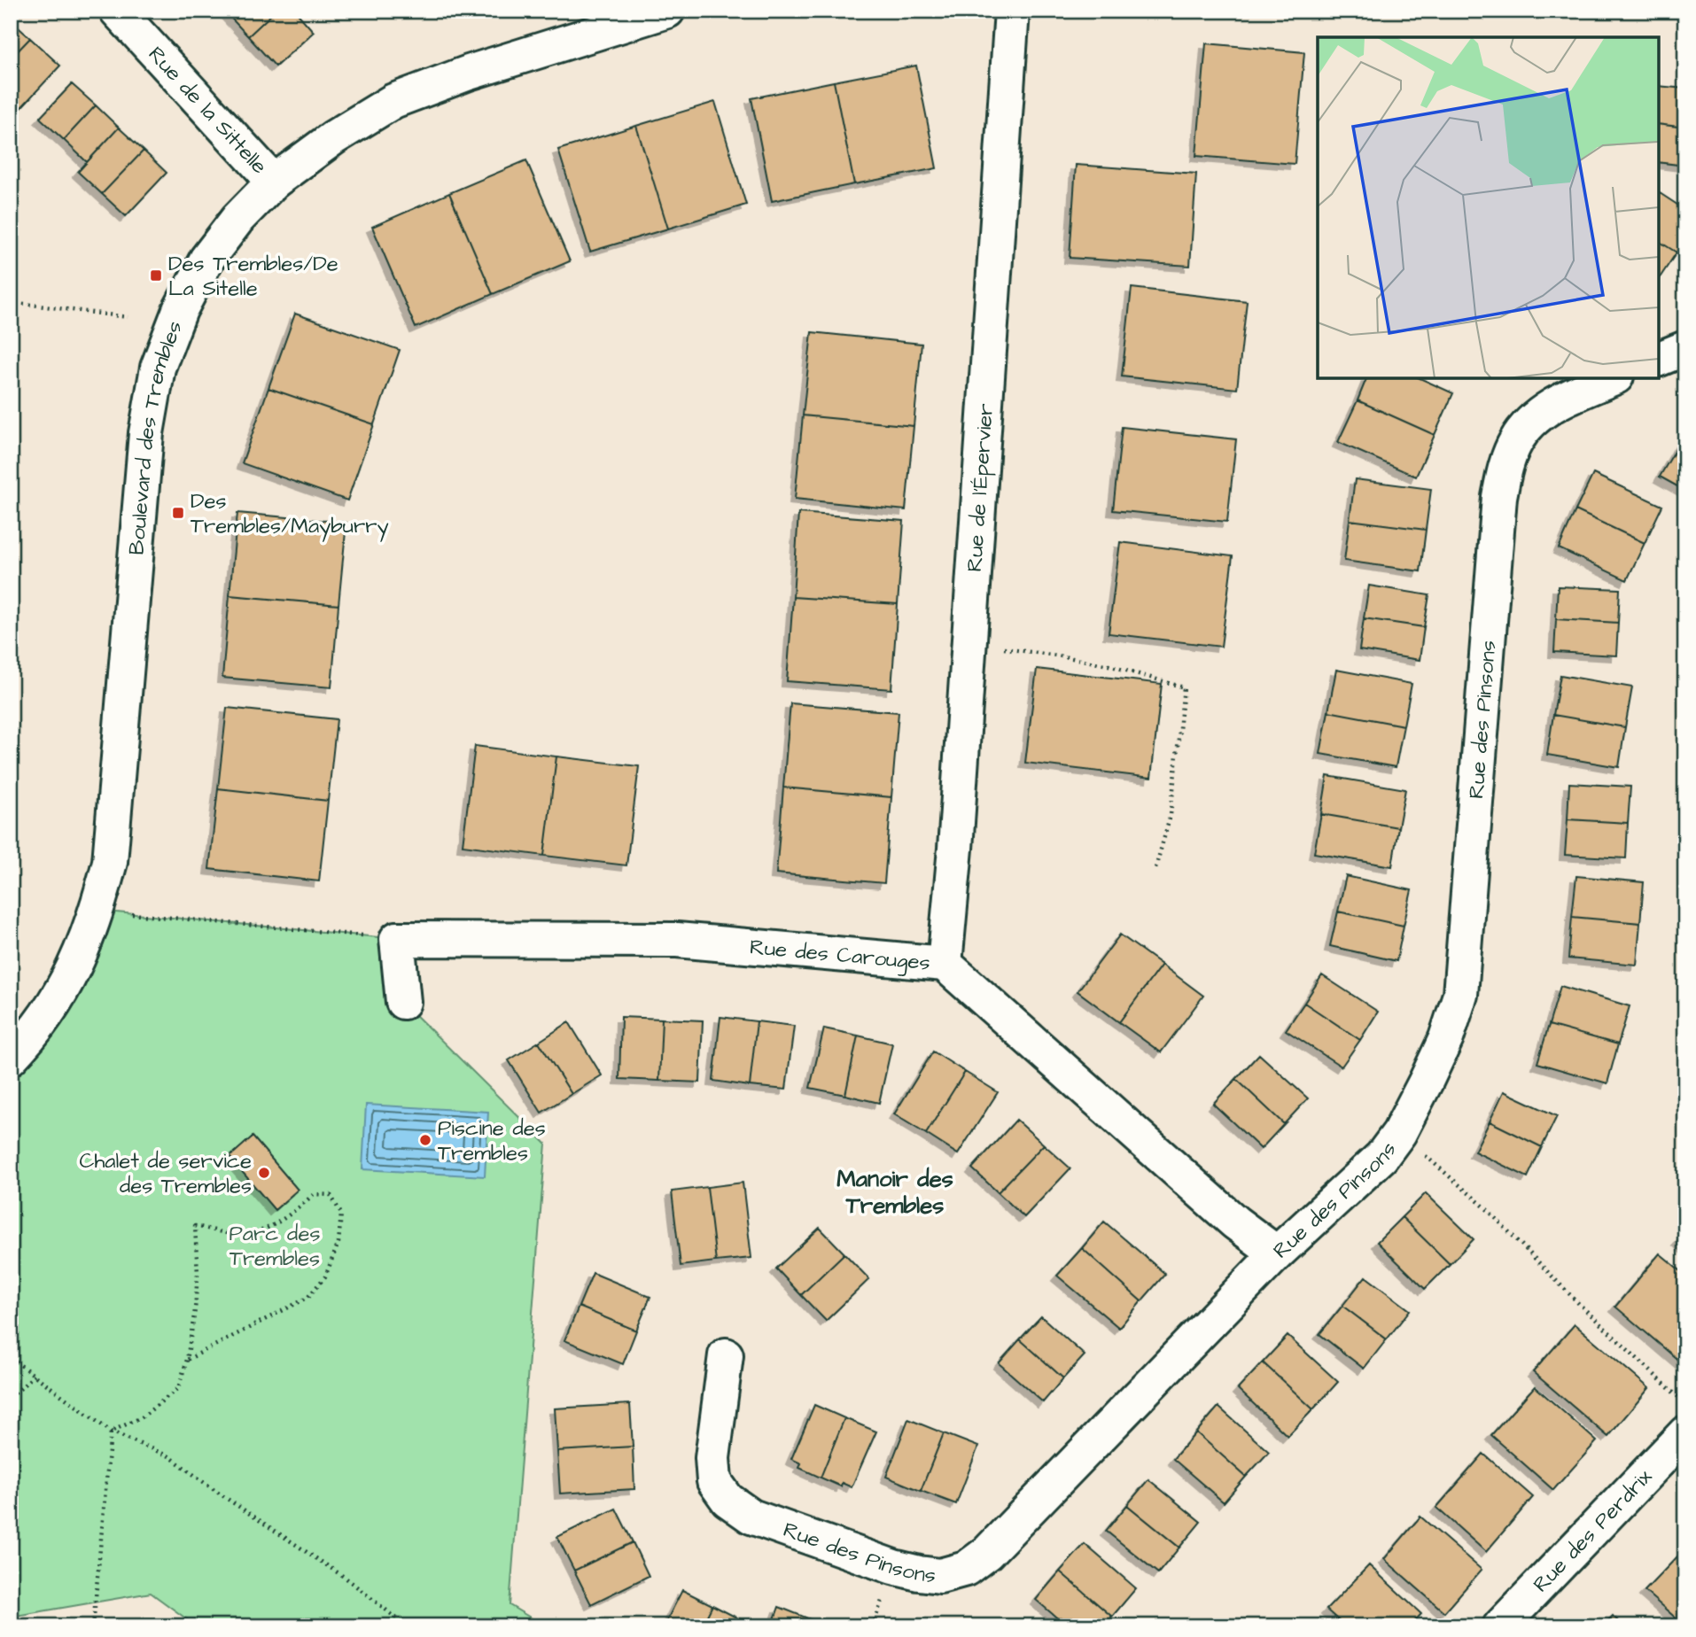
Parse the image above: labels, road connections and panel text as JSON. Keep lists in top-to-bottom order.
{
  "streets": {
    "street": [
      "Rue de la Sittelle",
      "Boulevard des Trembles",
      "Rue de l'Épervier",
      "Rue des Pinsons",
      "Rue des Carouges",
      "Rue des Perdrix"
    ]
  },
  "crossings": [
    ["Rue de la Sittelle", "Boulevard des Trembles"],
    ["Rue de l'Épervier", "Rue des Carouges"],
    ["Rue des Pinsons", "Rue des Carouges"]
  ],
  "districts": ["Manoir des Trembles"],
  "parks": ["Parc des Trembles"],
  "places": {
    "transit": ["Des Trembles/De La Sitelle", "Des Trembles/Mayburry"],
    "other": ["Piscine des Trembles", "Chalet de service des Trembles"]
  }
}
